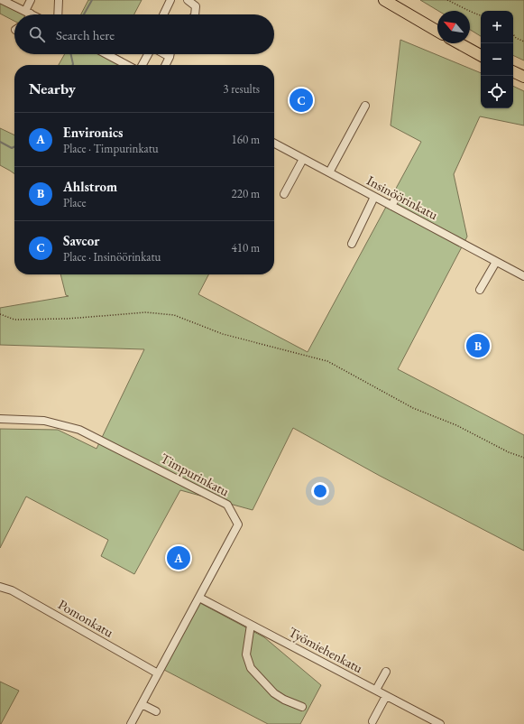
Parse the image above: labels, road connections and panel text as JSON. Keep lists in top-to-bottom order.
{
  "streets": {
    "street": [
      "Insinöörinkatu",
      "Timpurinkatu",
      "Pomonkatu",
      "Työmiehenkatu"
    ]
  },
  "crossings": [
    ["Timpurinkatu", "Pomonkatu"],
    ["Timpurinkatu", "Työmiehenkatu"]
  ],
  "north": "top left",
  "page": {
    "map_buttons": ["+", "−"],
    "search": "Search here",
    "heading": ["Nearby", "3 results"],
    "pins": ["C", "B", "A"],
    "list": [
      {
        "mark": "A",
        "name": "Environics",
        "note": "Place · Timpurinkatu",
        "value": "160 m"
      },
      {
        "mark": "B",
        "name": "Ahlstrom",
        "note": "Place",
        "value": "220 m"
      },
      {
        "mark": "C",
        "name": "Savcor",
        "note": "Place · Insinöörinkatu",
        "value": "410 m"
      }
    ]
  }
}
